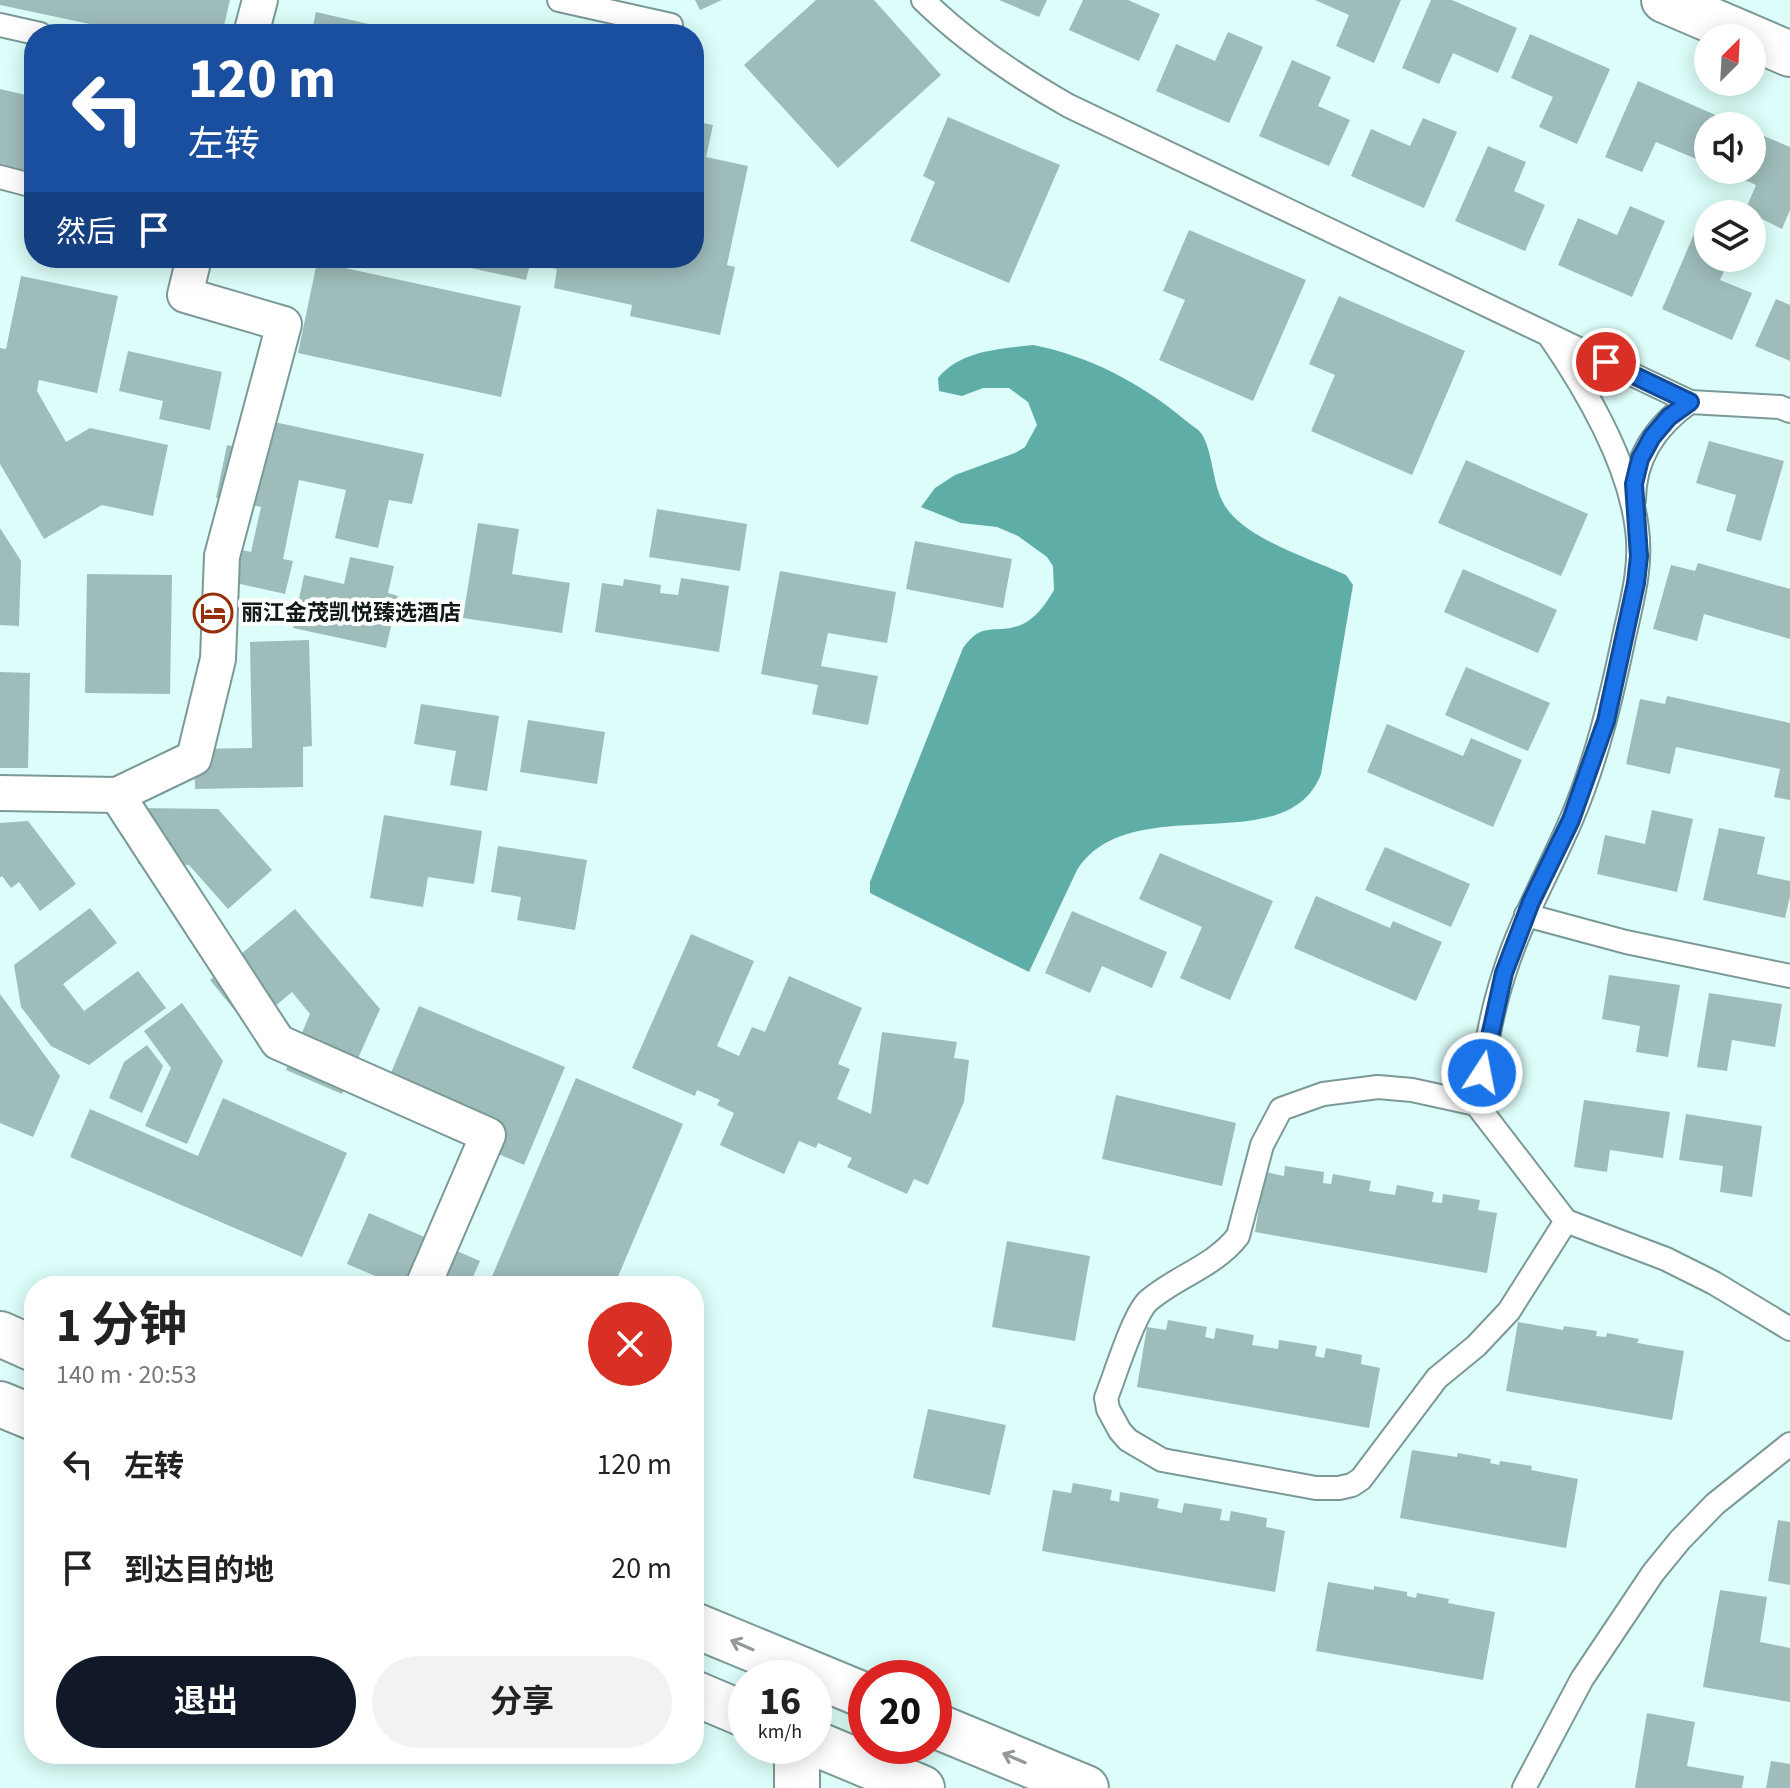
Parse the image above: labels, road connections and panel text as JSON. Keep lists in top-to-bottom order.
{
  "places": {
    "hotel": ["丽江金茂凯悦臻选酒店"]
  },
  "north": "top right",
  "page": {
    "turn": ["120 m", "左转"],
    "then": "然后",
    "heading": ["1 分钟", "140 m · 20:53"],
    "list": [
      {
        "name": "左转",
        "value": "120 m"
      },
      {
        "name": "到达目的地",
        "value": "20 m"
      }
    ],
    "buttons": ["退出", "分享"],
    "speed": "16 km/h",
    "limit": "20"
  }
}
